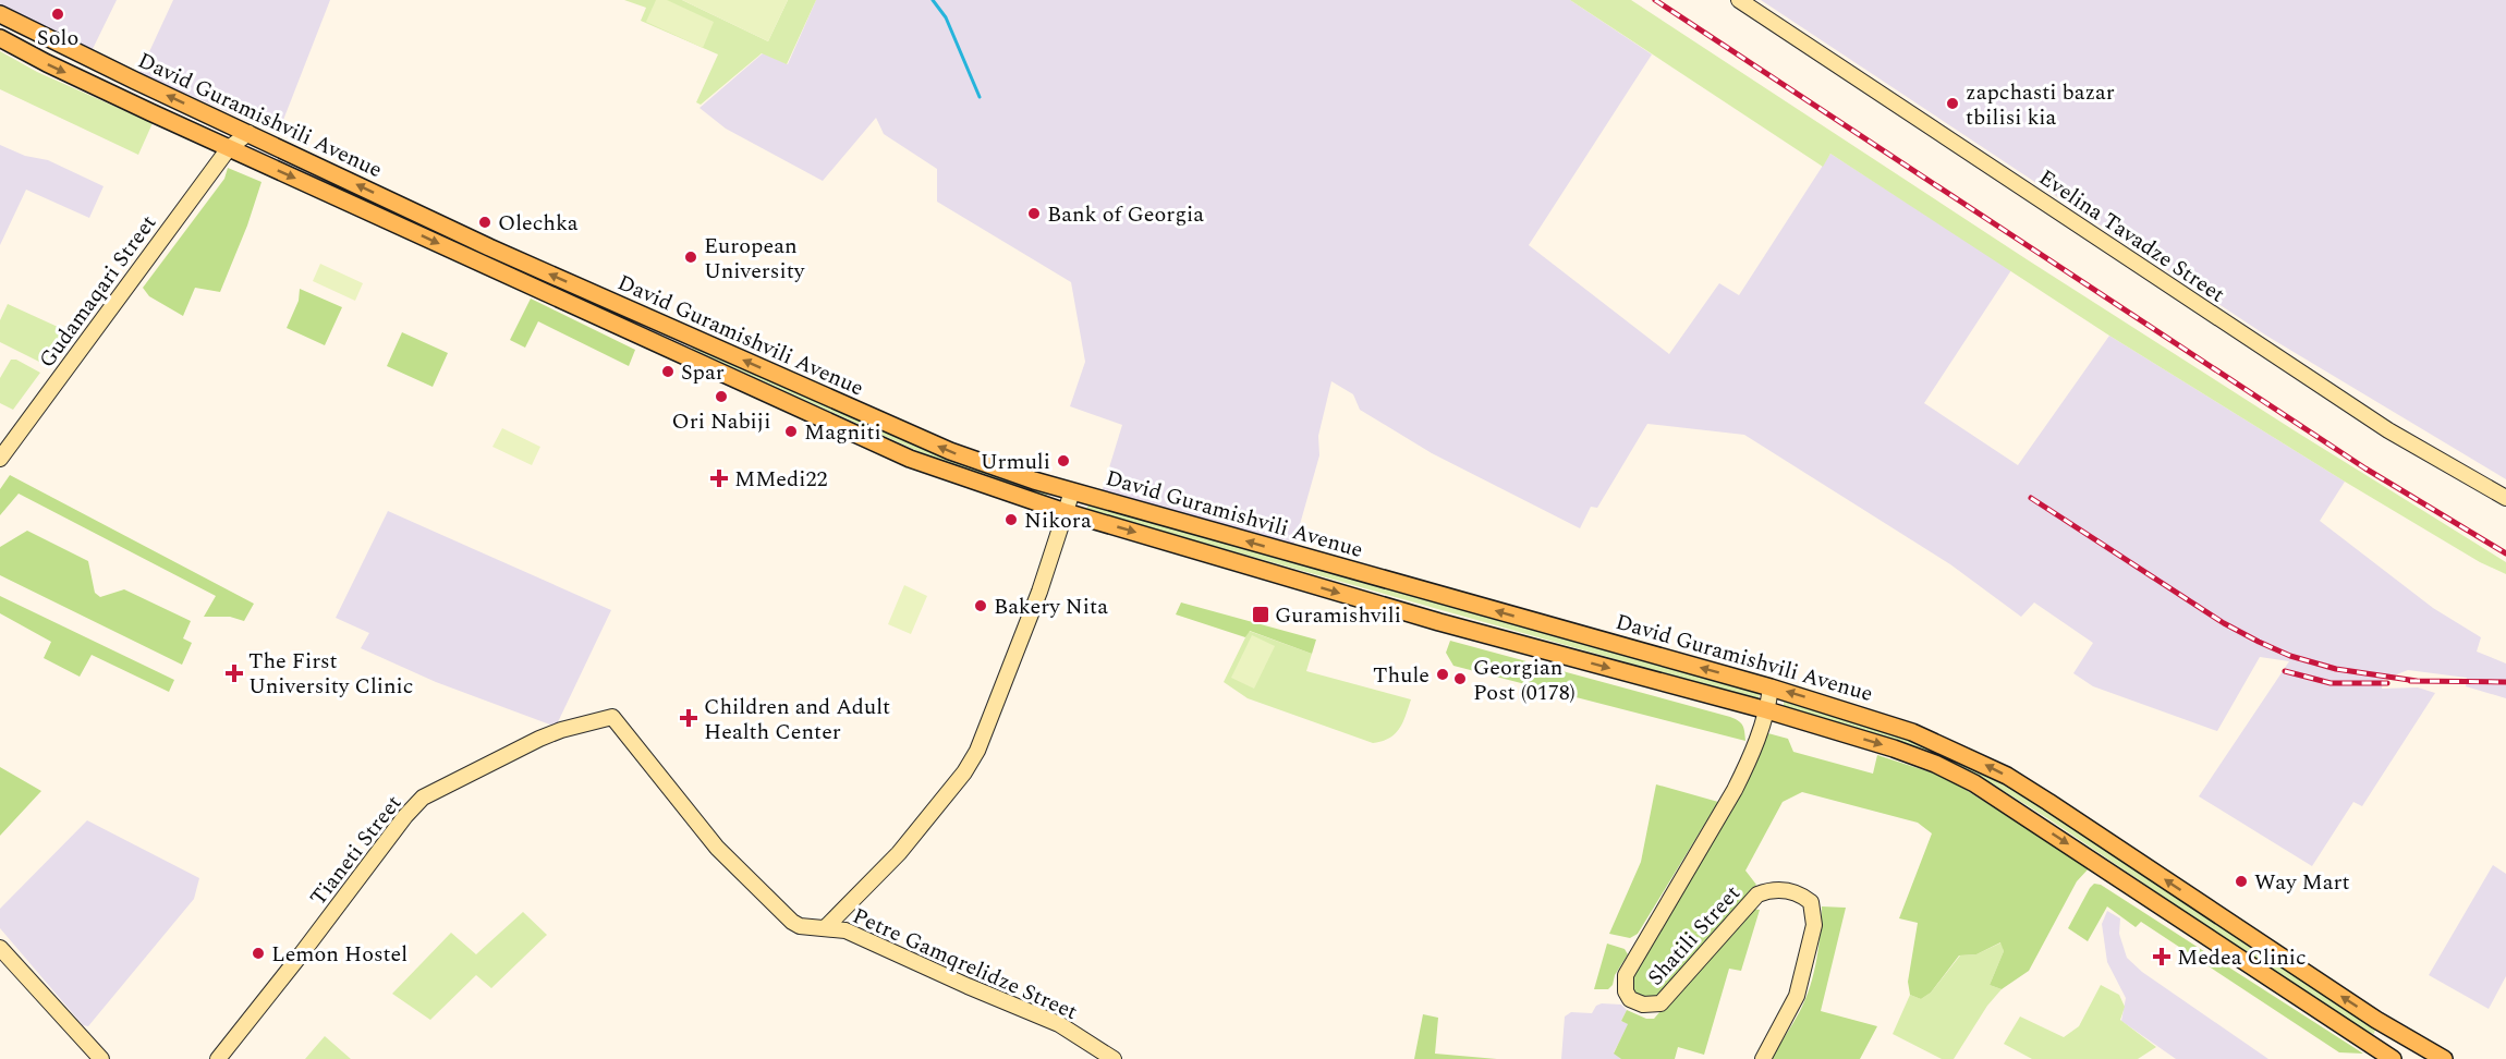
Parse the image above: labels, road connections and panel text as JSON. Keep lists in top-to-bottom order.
{
  "streets": {
    "main road": ["David Guramishvili Avenue"],
    "street": [
      "Evelina Tavadze Street",
      "Gudamaqari Street",
      "Tianeti Street",
      "Shatili Street",
      "Petre Gamqrelidze Street"
    ]
  },
  "crossings": [
    ["David Guramishvili Avenue", "Gudamaqari Street"],
    ["David Guramishvili Avenue", "Shatili Street"],
    ["Tianeti Street", "Petre Gamqrelidze Street"]
  ],
  "places": {
    "other": [
      "Solo",
      "zapchasti bazar tbilisi kia",
      "Bank of Georgia",
      "Olechka",
      "European University",
      "Spar",
      "Ori Nabiji",
      "Magniti",
      "Urmuli",
      "Nikora",
      "Bakery Nita",
      "Thule",
      "Georgian Post (0178)",
      "Way Mart",
      "Lemon Hostel"
    ],
    "health": [
      "MMedi22",
      "The First University Clinic",
      "Children and Adult Health Center",
      "Medea Clinic"
    ],
    "transit": ["Guramishvili"]
  }
}
